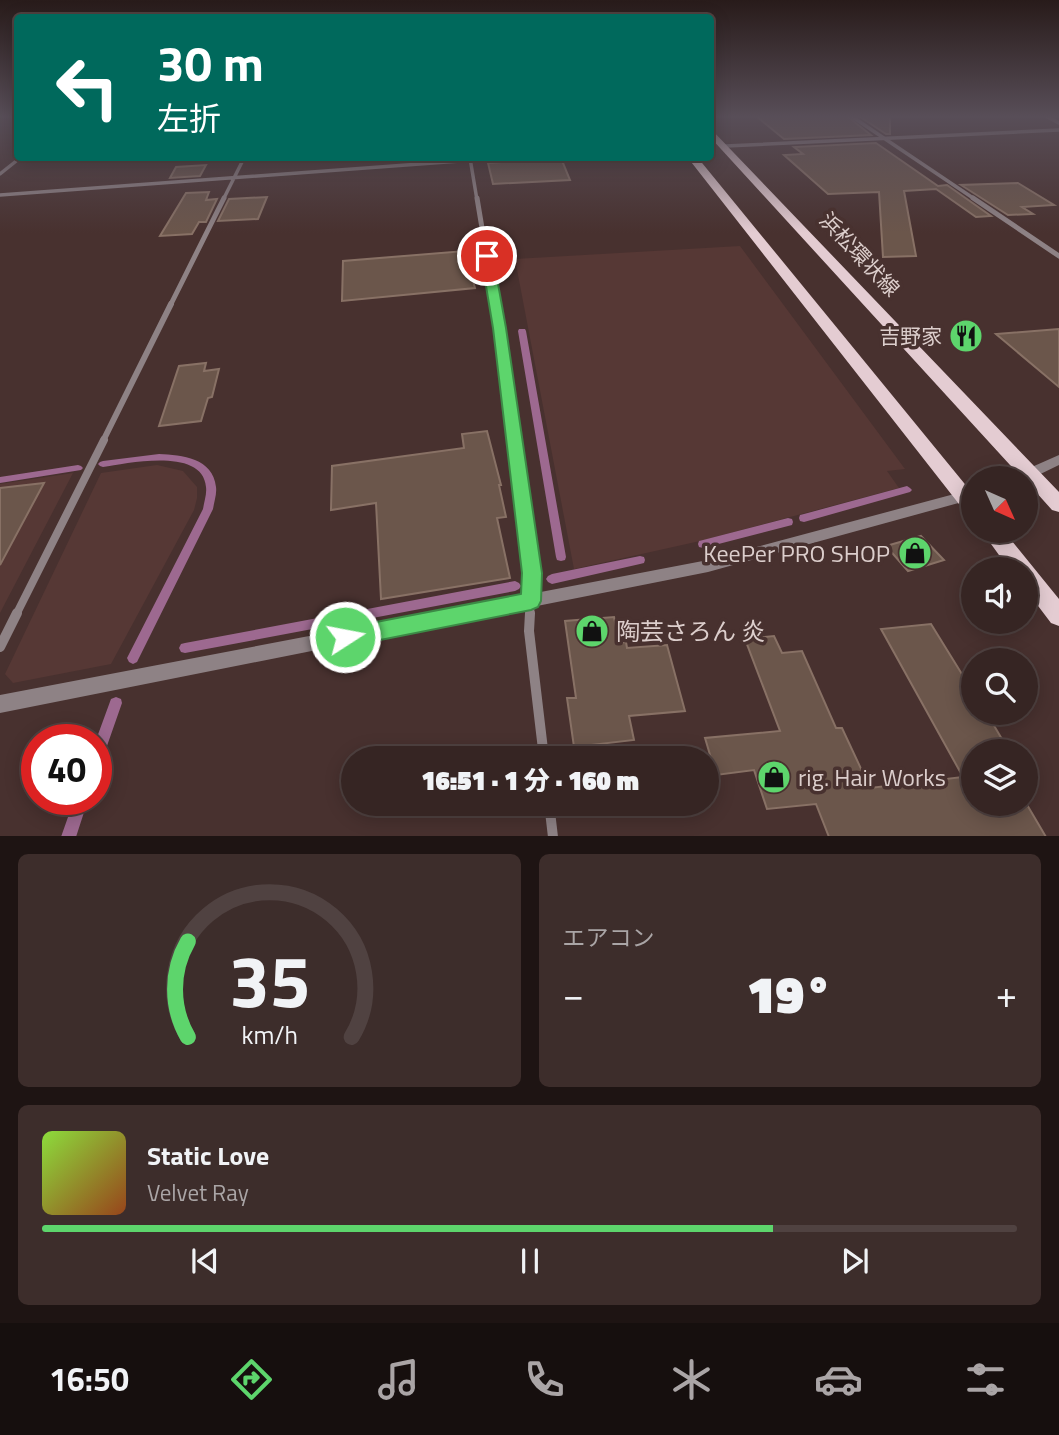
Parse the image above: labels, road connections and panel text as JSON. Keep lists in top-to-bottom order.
{
  "streets": {
    "main road": ["浜松環状線"]
  },
  "places": {
    "restaurant": ["吉野家"],
    "shop": ["KeePer PRO SHOP", "陶芸さろん 炎", "rig. Hair Works"]
  },
  "north": "bottom right",
  "page": {
    "turn": ["30 m", "左折"],
    "limit": "40",
    "trip": "16:51 · 1 分 · 160 m",
    "tile": "エアコン",
    "heat": ["−", "19°", "+"],
    "song": ["Static Love", "Velvet Ray"],
    "tabs": "16:50",
    "gauge": ["35", "km/h"]
  }
}
